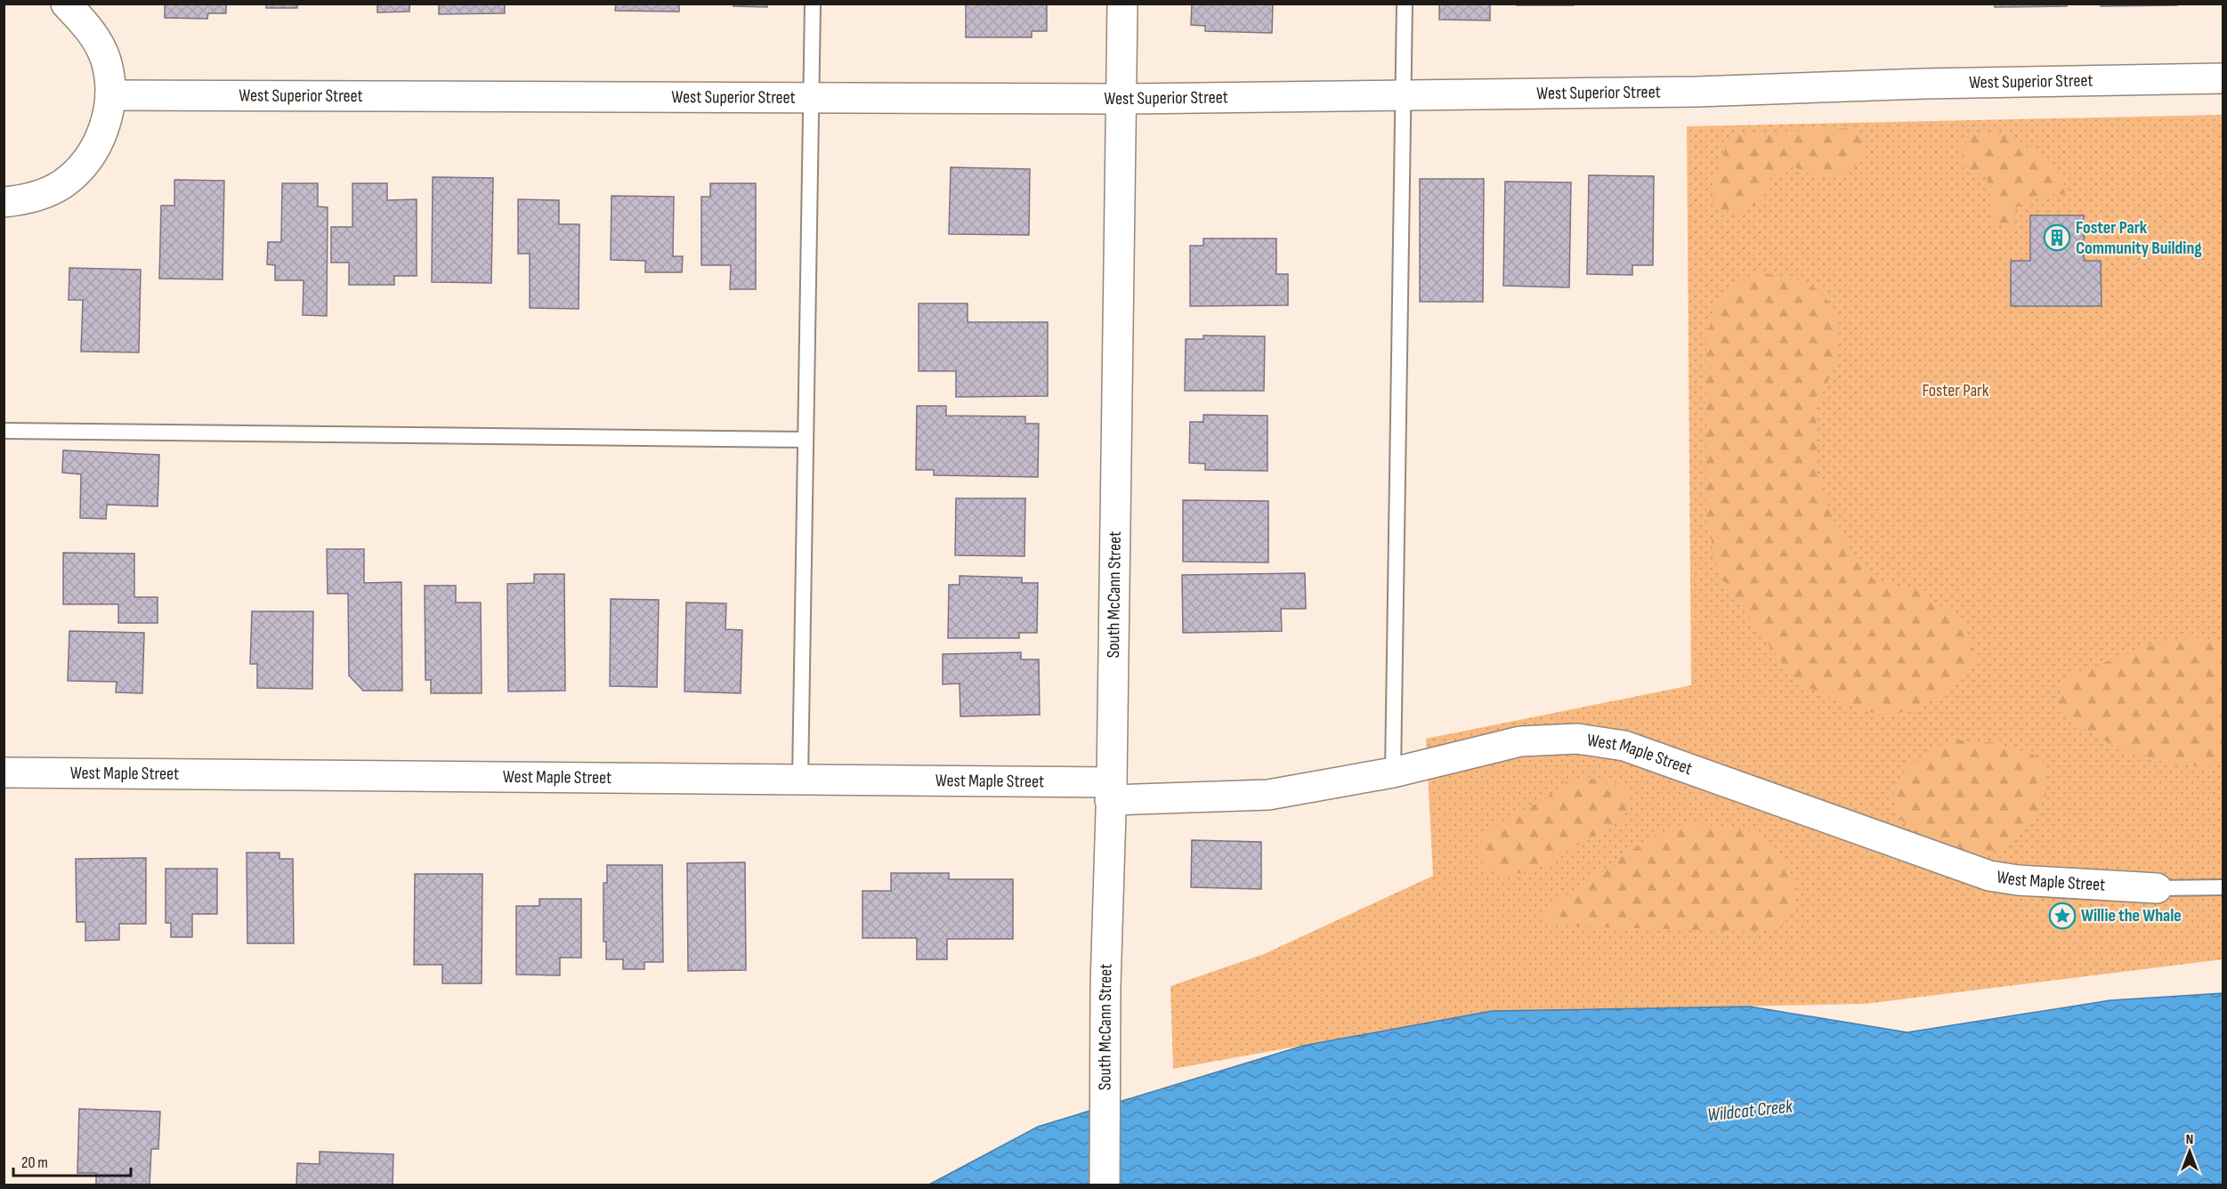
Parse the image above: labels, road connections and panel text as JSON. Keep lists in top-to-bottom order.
{
  "streets": {
    "street": ["West Superior Street", "South McCann Street", "West Maple Street"]
  },
  "crossings": [
    ["West Superior Street", "South McCann Street"],
    ["South McCann Street", "West Maple Street"]
  ],
  "water": ["Wildcat Creek"],
  "parks": ["Foster Park"],
  "places": {
    "building": ["Foster Park Community Building"],
    "place": ["Willie the Whale"]
  },
  "scale_bar": "20 m",
  "north": "top"
}
